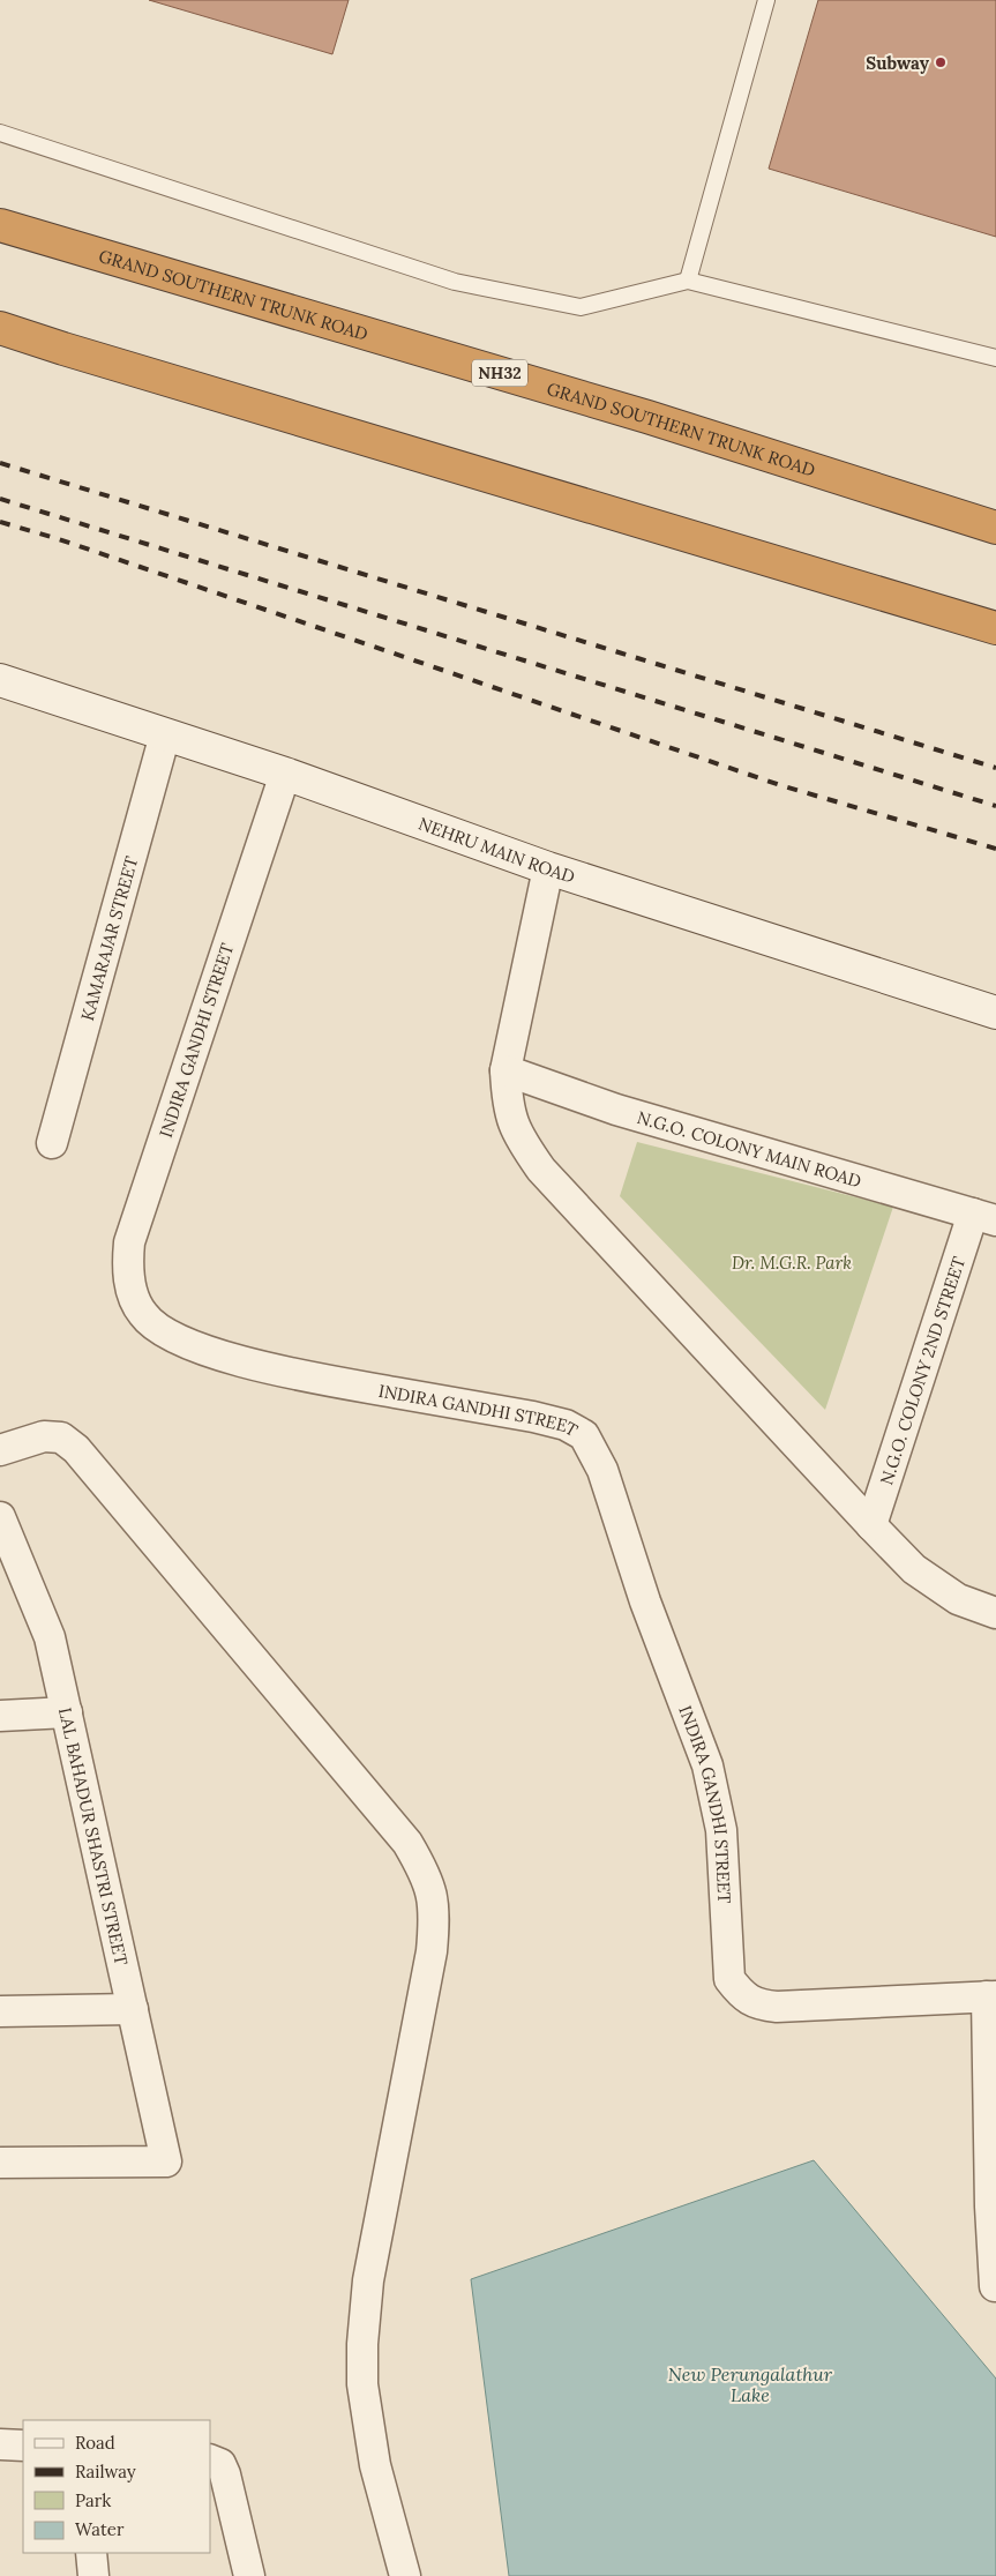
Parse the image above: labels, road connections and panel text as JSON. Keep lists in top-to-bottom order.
{
  "streets": {
    "highway": ["GRAND SOUTHERN TRUNK ROAD", "NH32"],
    "street": [
      "NEHRU MAIN ROAD",
      "KAMARAJAR STREET",
      "INDIRA GANDHI STREET",
      "N.G.O. COLONY MAIN ROAD",
      "N.G.O. COLONY 2ND STREET",
      "LAL BAHADUR SHASTRI STREET"
    ]
  },
  "crossings": [
    ["NEHRU MAIN ROAD", "KAMARAJAR STREET"],
    ["NEHRU MAIN ROAD", "INDIRA GANDHI STREET"],
    ["N.G.O. COLONY MAIN ROAD", "N.G.O. COLONY 2ND STREET"]
  ],
  "water": ["New Perungalathur Lake"],
  "parks": ["Dr. M.G.R. Park"],
  "places": ["Subway"],
  "legend": [
    "Road",
    "Railway",
    "Park",
    "Water"
  ]
}
